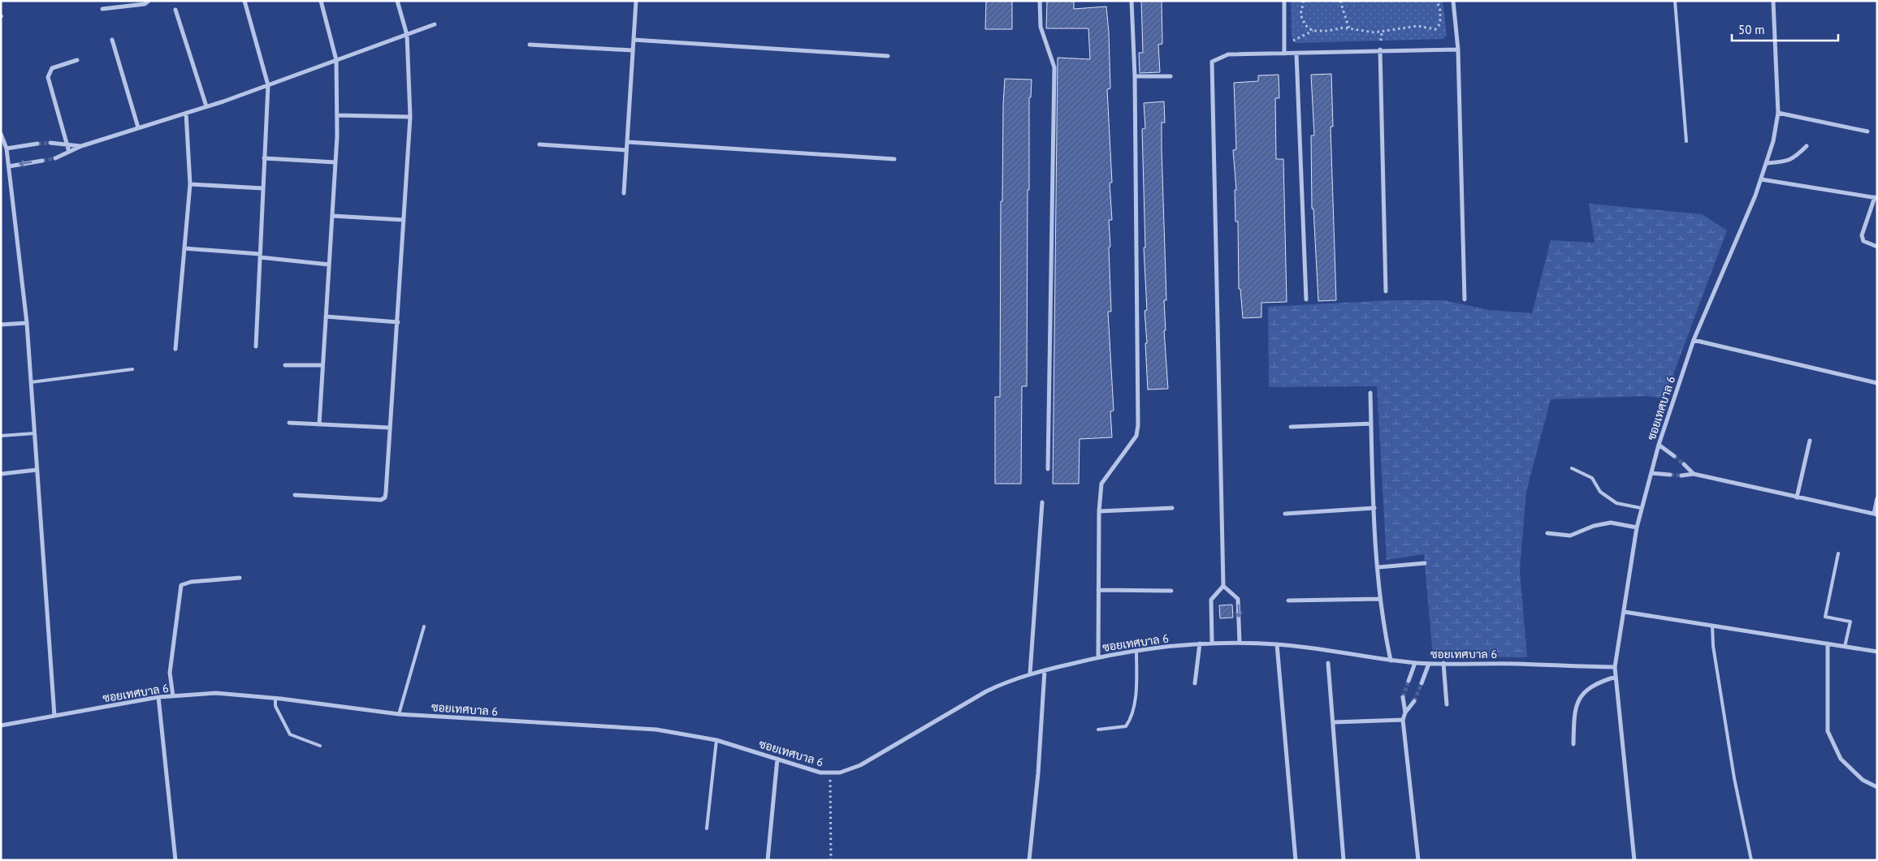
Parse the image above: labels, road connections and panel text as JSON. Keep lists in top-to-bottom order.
{
  "streets": {
    "street": ["ซอยเทศบาล 6"]
  },
  "scale_bar": "50 m"
}
